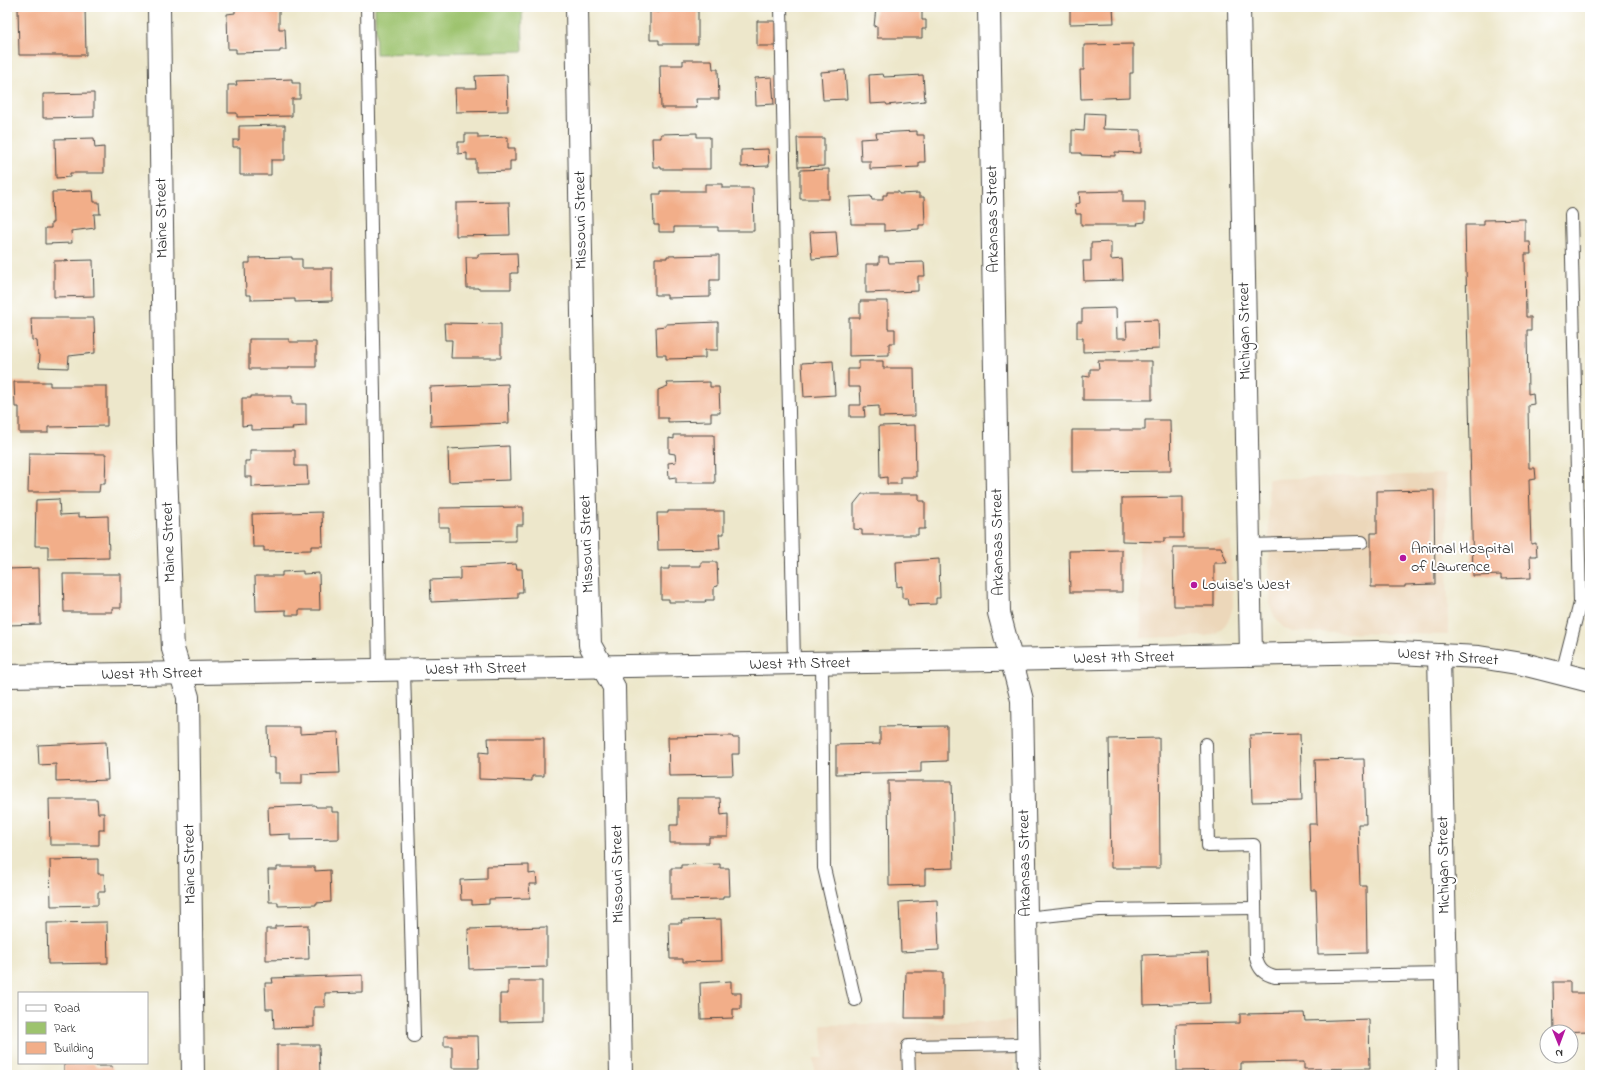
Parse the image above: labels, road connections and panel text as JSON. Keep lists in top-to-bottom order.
{
  "streets": {
    "street": [
      "Maine Street",
      "Arkansas Street",
      "Missouri Street",
      "Michigan Street",
      "West 7th Street"
    ]
  },
  "crossings": [
    ["Maine Street", "West 7th Street"],
    ["Arkansas Street", "West 7th Street"],
    ["Missouri Street", "West 7th Street"],
    ["Michigan Street", "West 7th Street"]
  ],
  "places": ["Animal Hospital of Lawrence", "Louise's West"],
  "legend": ["Road", "Park", "Building"],
  "north": "bottom"
}
